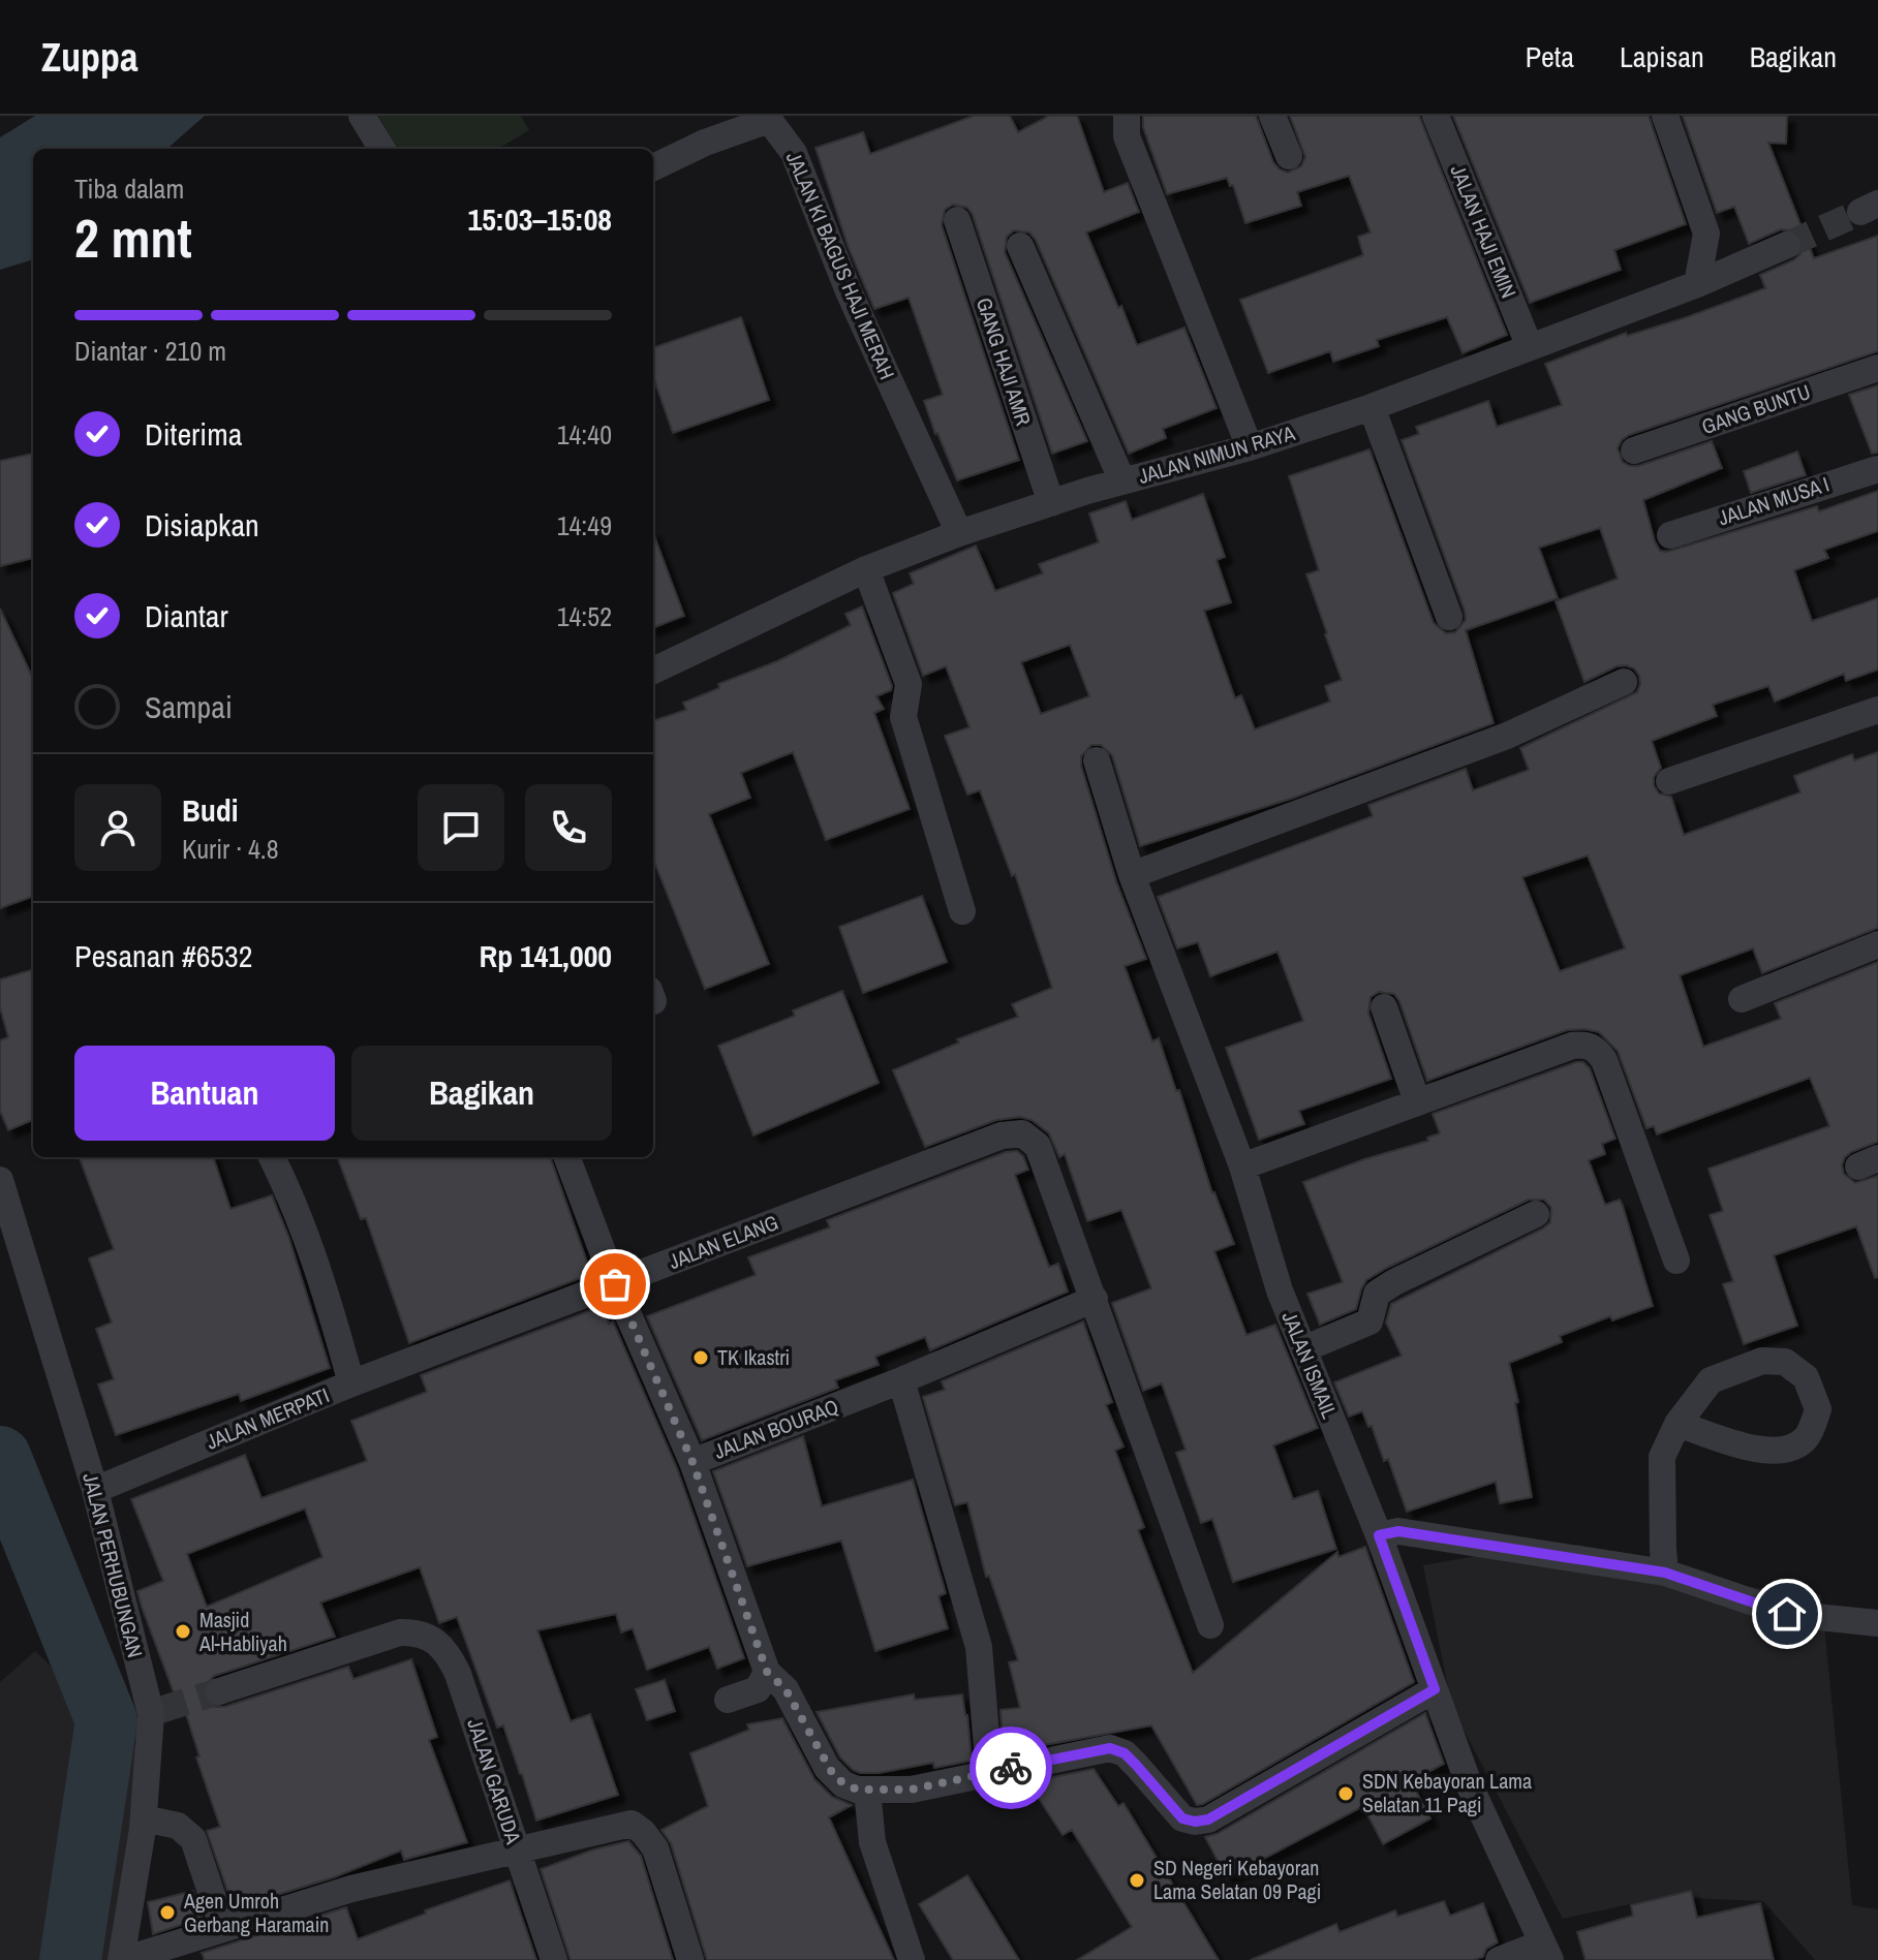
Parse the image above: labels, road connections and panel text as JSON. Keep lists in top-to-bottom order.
{
  "streets": {
    "street": [
      "JALAN HAJI EMIN",
      "JALAN KI BAGUS HAJI MERAH",
      "GANG HAJI AMR",
      "GANG BUNTU",
      "JALAN NIMUN RAYA",
      "JALAN MUSA I",
      "JALAN ELANG",
      "JALAN ISMAIL",
      "JALAN MERPATI",
      "JALAN BOURAQ",
      "JALAN PERHUBUNGAN",
      "JALAN GARUDA"
    ]
  },
  "crossings": [
    ["JALAN HAJI EMIN", "JALAN NIMUN RAYA"],
    ["JALAN KI BAGUS HAJI MERAH", "JALAN NIMUN RAYA"],
    ["GANG HAJI AMR", "JALAN NIMUN RAYA"],
    ["JALAN ELANG", "JALAN MERPATI"],
    ["JALAN ELANG", "JALAN BOURAQ"],
    ["JALAN MERPATI", "JALAN PERHUBUNGAN"],
    ["JALAN PERHUBUNGAN", "JALAN GARUDA"]
  ],
  "places": [
    "TK Ikastri",
    "Masjid Al-Habliyah",
    "SDN Kebayoran Lama Selatan 11 Pagi",
    "SD Negeri Kebayoran Lama Selatan 09 Pagi",
    "Agen Umroh Gerbang Haramain"
  ],
  "page": {
    "header": "Zuppa",
    "nav": ["Peta", "Lapisan", "Bagikan"],
    "heading": ["2 mnt", "Tiba dalam", "15:03–15:08"],
    "panel": [
      "Budi",
      "Kurir · 4.8",
      "Pesanan #6532",
      "Rp 141,000"
    ],
    "bar": "Diantar · 210 m",
    "list": [
      ["Diterima", "14:40"],
      ["Disiapkan", "14:49"],
      ["Diantar", "14:52"],
      "Sampai"
    ],
    "buttons": ["Bantuan", "Bagikan"]
  }
}
